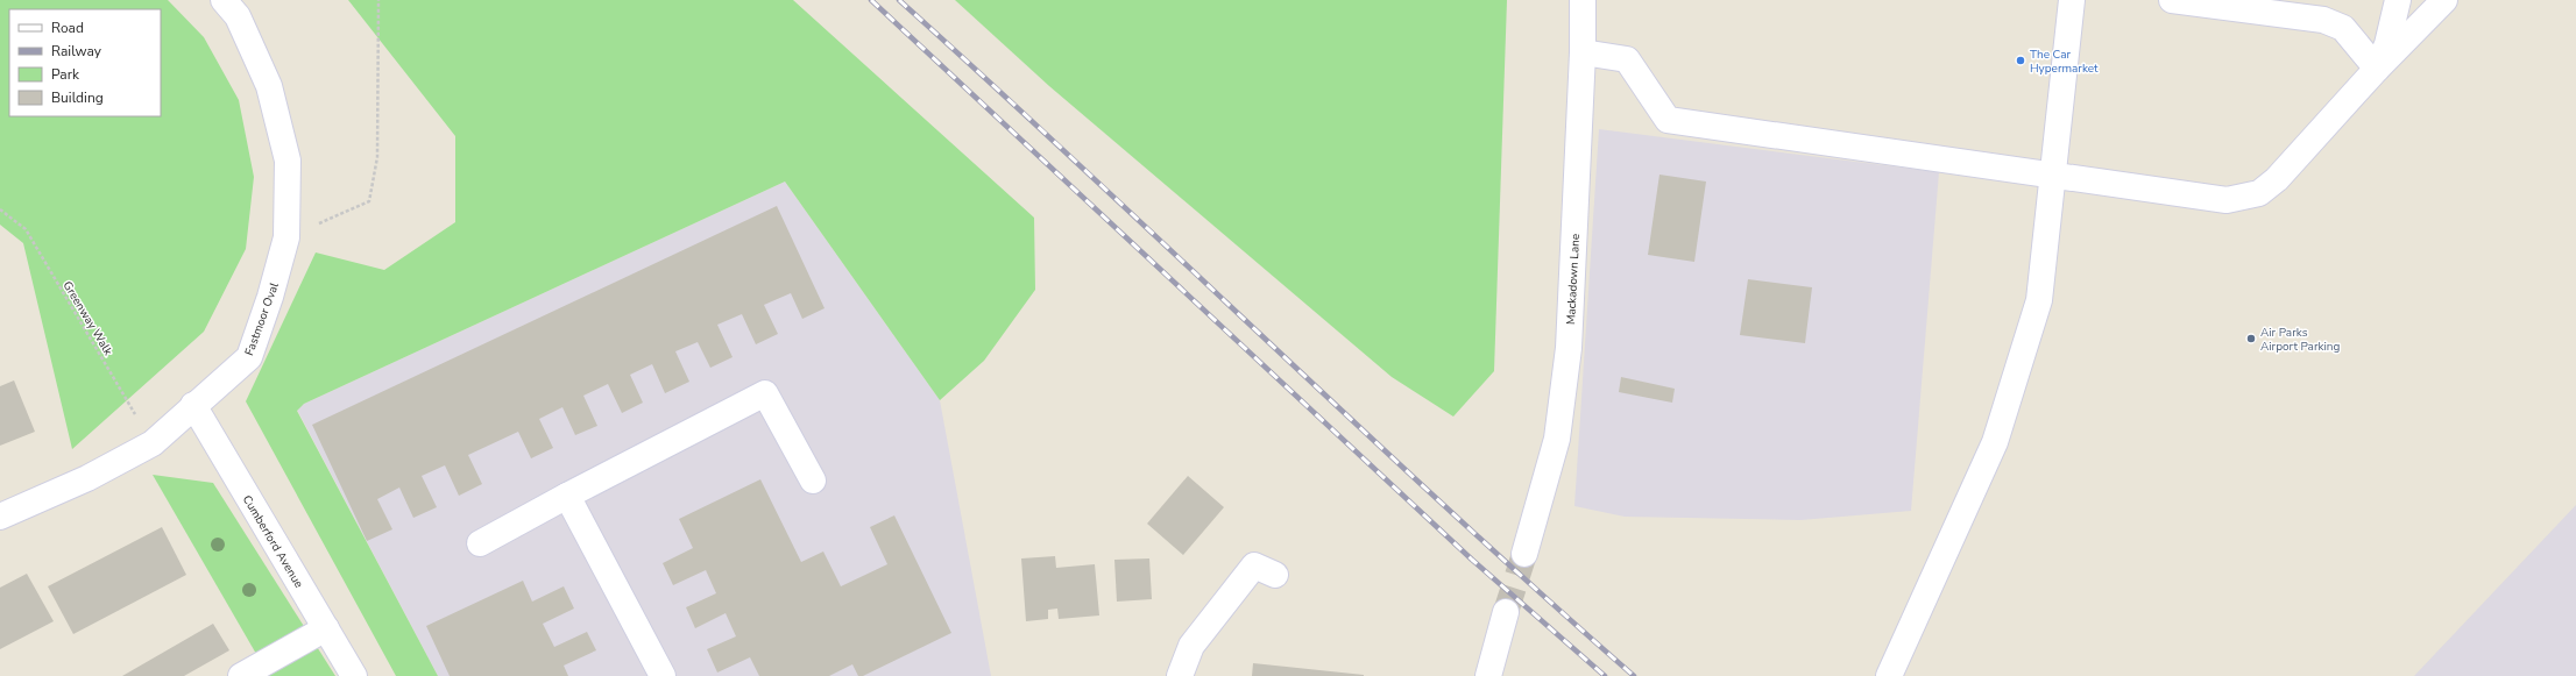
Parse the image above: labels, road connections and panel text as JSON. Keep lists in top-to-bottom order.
{
  "streets": {
    "street": ["Mackadown Lane", "Fastmoor Oval", "Cumberford Avenue"],
    "path": ["Greenway Walk"]
  },
  "crossings": [
    ["Greenway Walk", "Fastmoor Oval"],
    ["Fastmoor Oval", "Cumberford Avenue"]
  ],
  "places": ["The Car Hypermarket", "Air Parks Airport Parking"],
  "legend": [
    "Road",
    "Railway",
    "Park",
    "Building"
  ]
}
